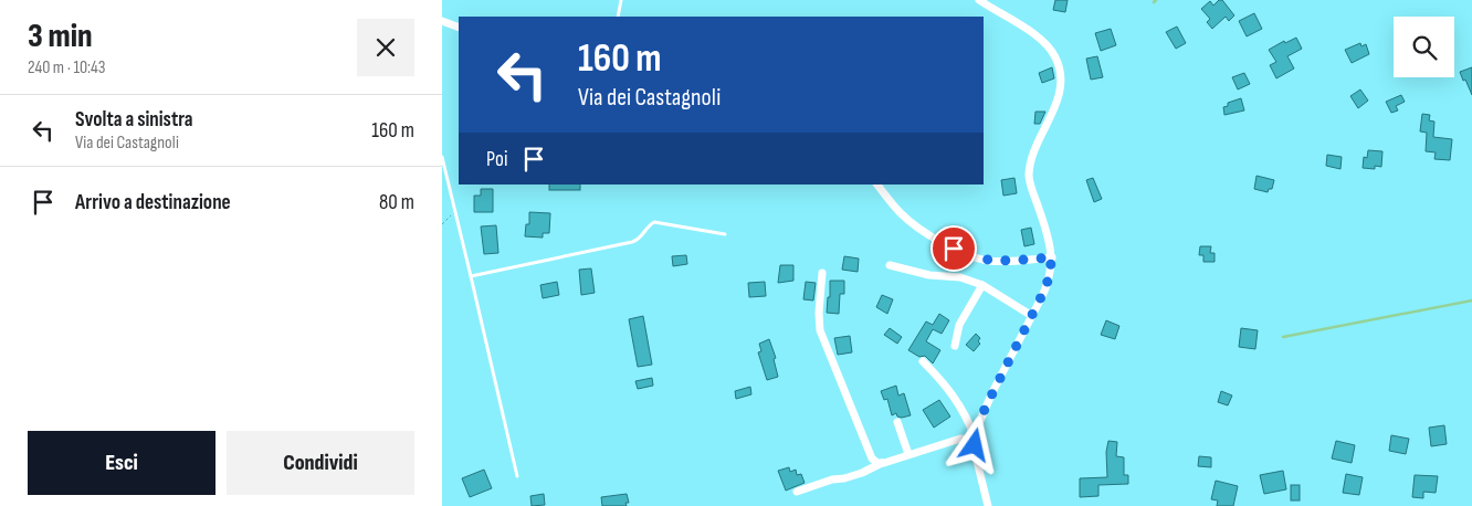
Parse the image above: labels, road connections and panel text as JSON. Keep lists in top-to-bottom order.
{
  "page": {
    "heading": ["3 min", "240 m · 10:43"],
    "turn": ["160 m", "Via dei Castagnoli"],
    "list": [
      {
        "name": "Svolta a sinistra",
        "note": "Via dei Castagnoli",
        "value": "160 m"
      },
      {
        "name": "Arrivo a destinazione",
        "value": "80 m"
      }
    ],
    "then": "Poi",
    "buttons": ["Esci", "Condividi"]
  }
}
